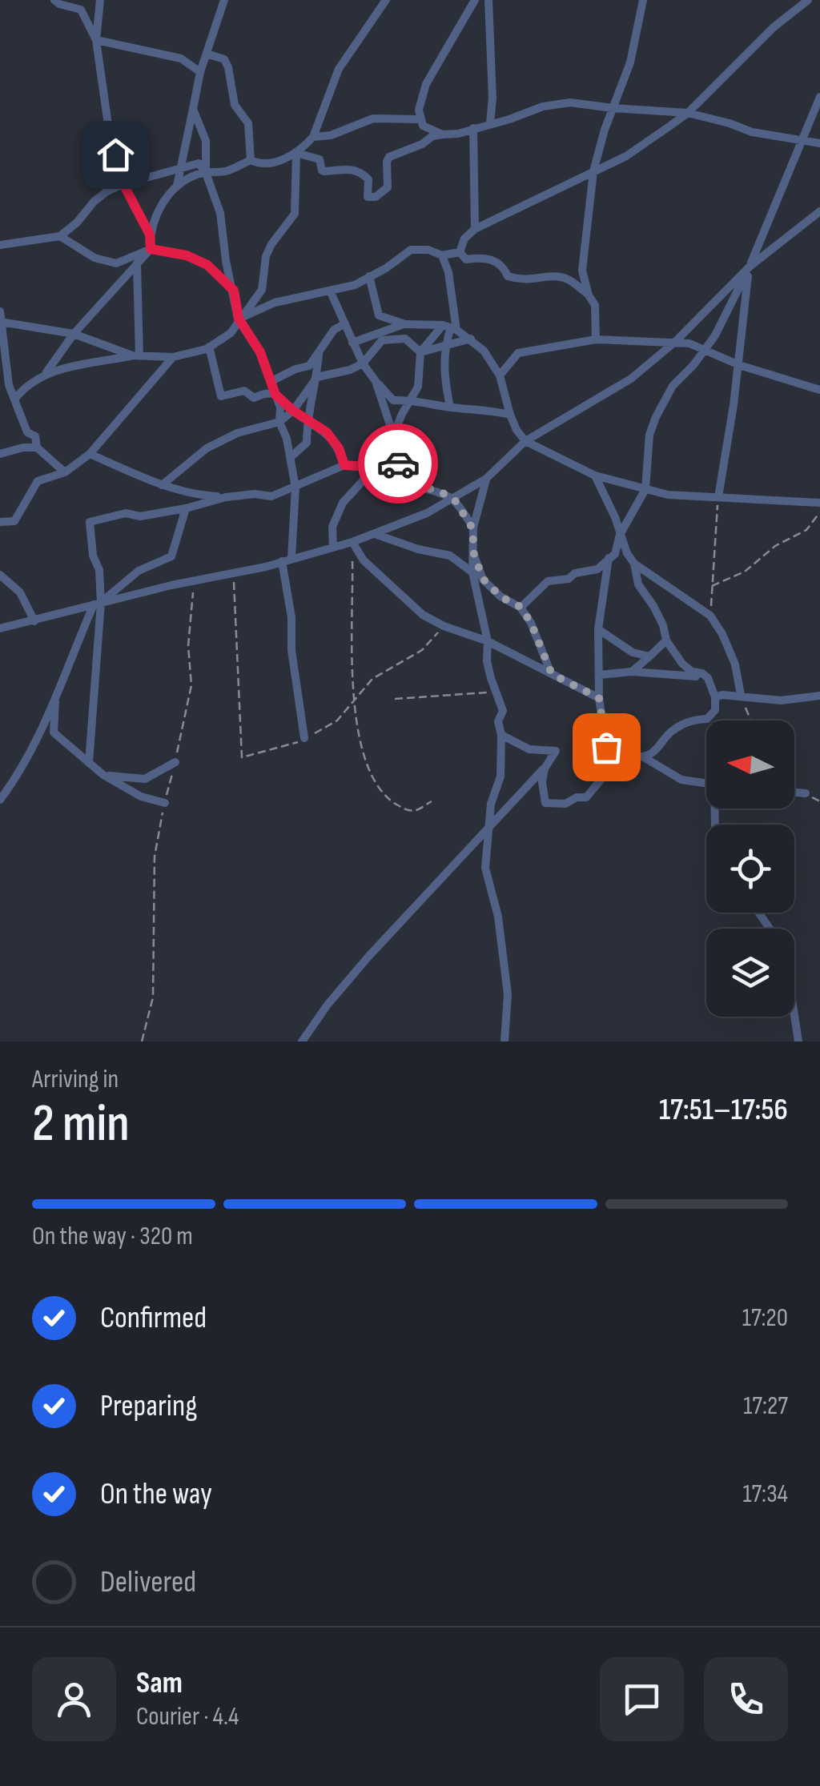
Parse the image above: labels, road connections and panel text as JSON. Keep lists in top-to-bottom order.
{
  "north": "left",
  "page": {
    "heading": ["2 min", "Arriving in", "17:51–17:56"],
    "panel": ["Sam", "Courier · 4.4"],
    "bar": "On the way · 320 m",
    "list": [
      ["Confirmed", "17:20"],
      ["Preparing", "17:27"],
      ["On the way", "17:34"],
      "Delivered"
    ]
  }
}
